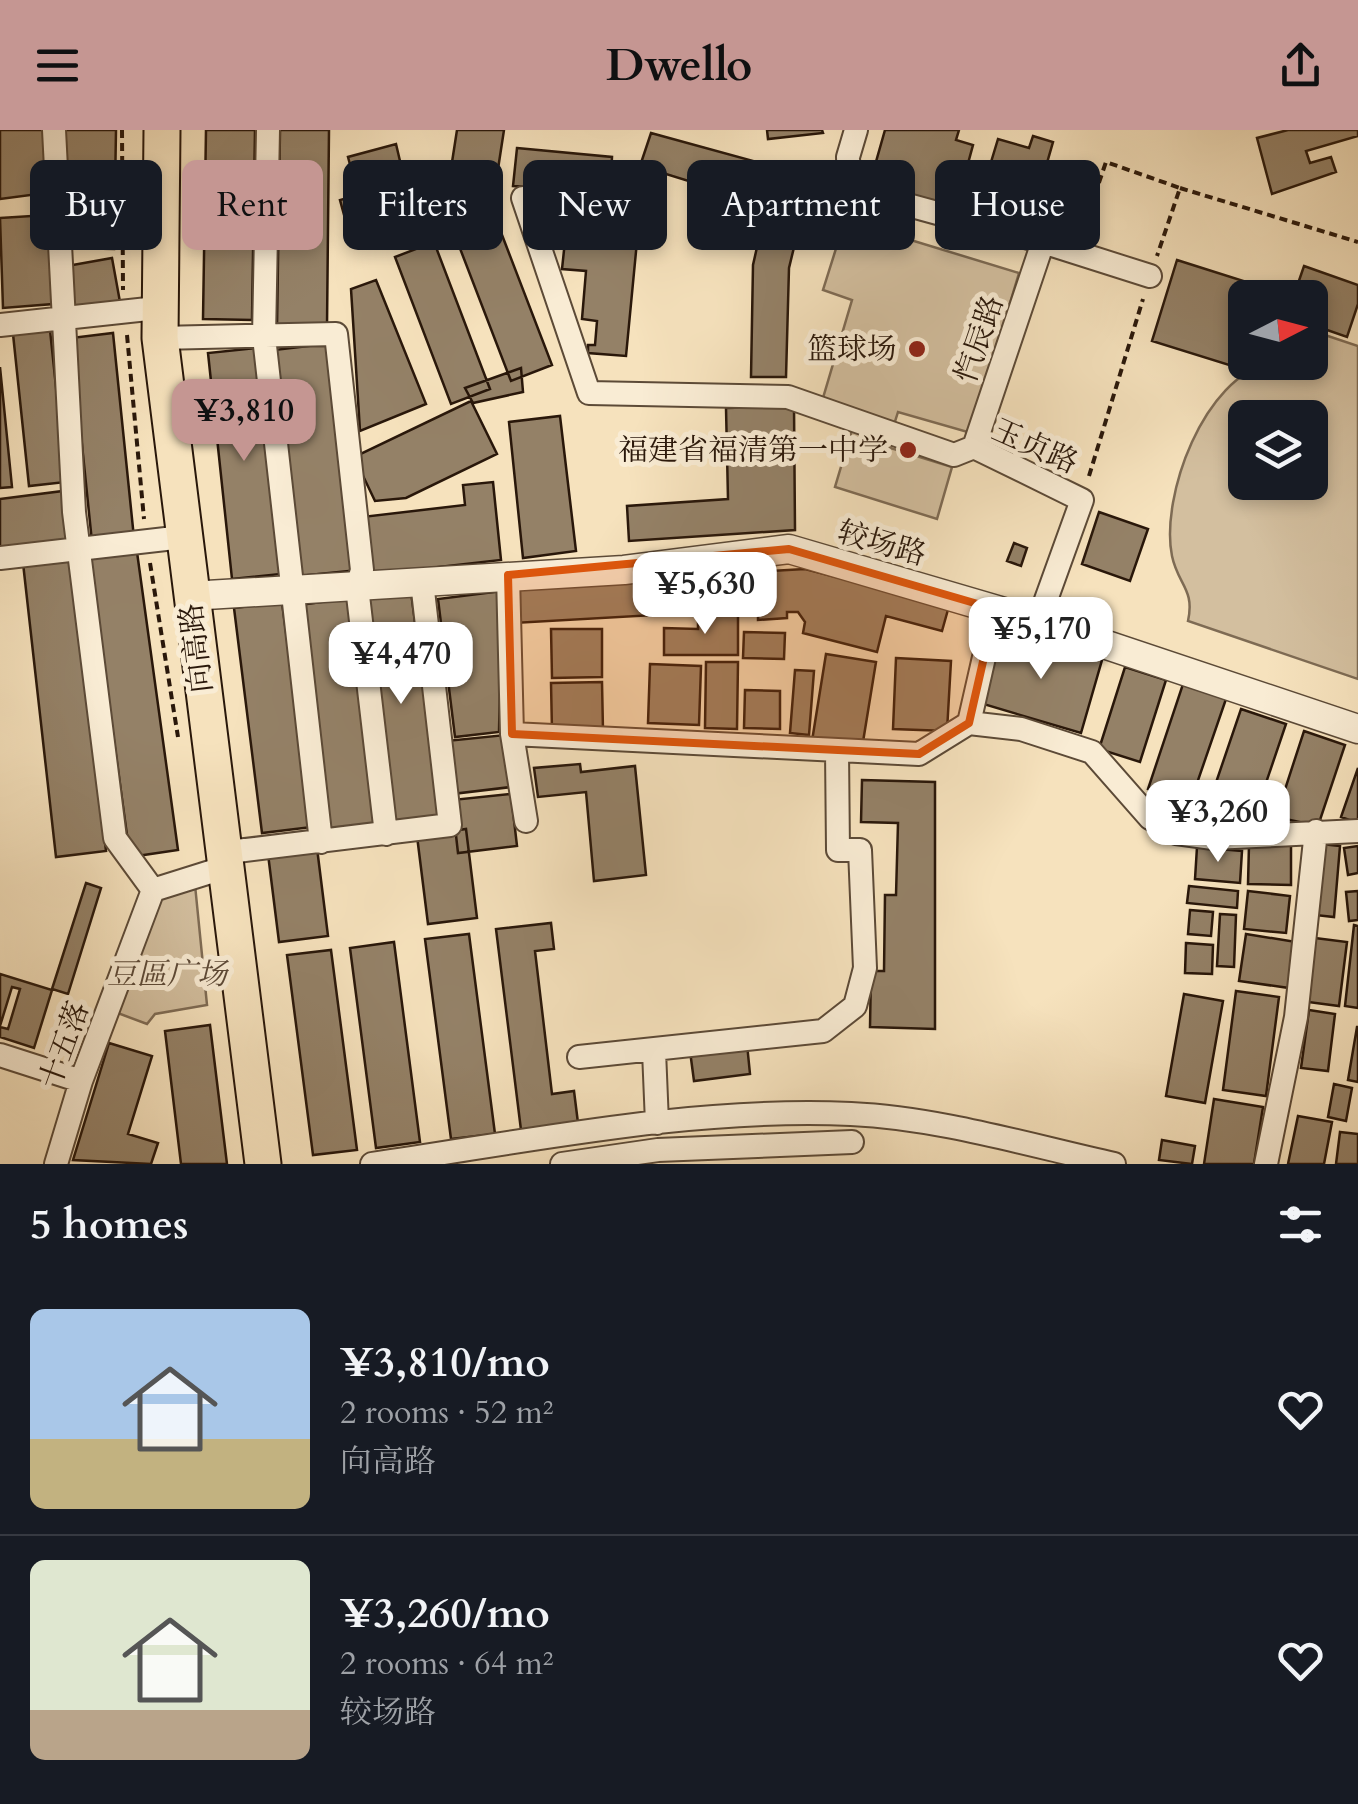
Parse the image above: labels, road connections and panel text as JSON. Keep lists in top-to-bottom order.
{
  "streets": {
    "main road": ["向高路"],
    "street": [
      "忾辰路",
      "玉贞路",
      "较场路",
      "十五落"
    ]
  },
  "crossings": [
    ["忾辰路", "玉贞路"],
    ["玉贞路", "较场路"],
    ["较场路", "向高路"]
  ],
  "parks": ["豆區广场"],
  "places": ["篮球场", "福建省福清第一中学"],
  "north": "right",
  "page": {
    "header": "Dwello",
    "chip": [
      "Buy",
      "Rent",
      "Filters",
      "New",
      "Apartment",
      "House"
    ],
    "price": [
      "¥3,810",
      "¥5,630",
      "¥5,170",
      "¥4,470",
      "¥3,260"
    ],
    "heading": "5 homes",
    "list": [
      {
        "name": "¥3,810/mo",
        "note": "2 rooms · 52 m² · 向高路"
      },
      {
        "name": "¥3,260/mo",
        "note": "2 rooms · 64 m² · 较场路"
      }
    ]
  }
}
